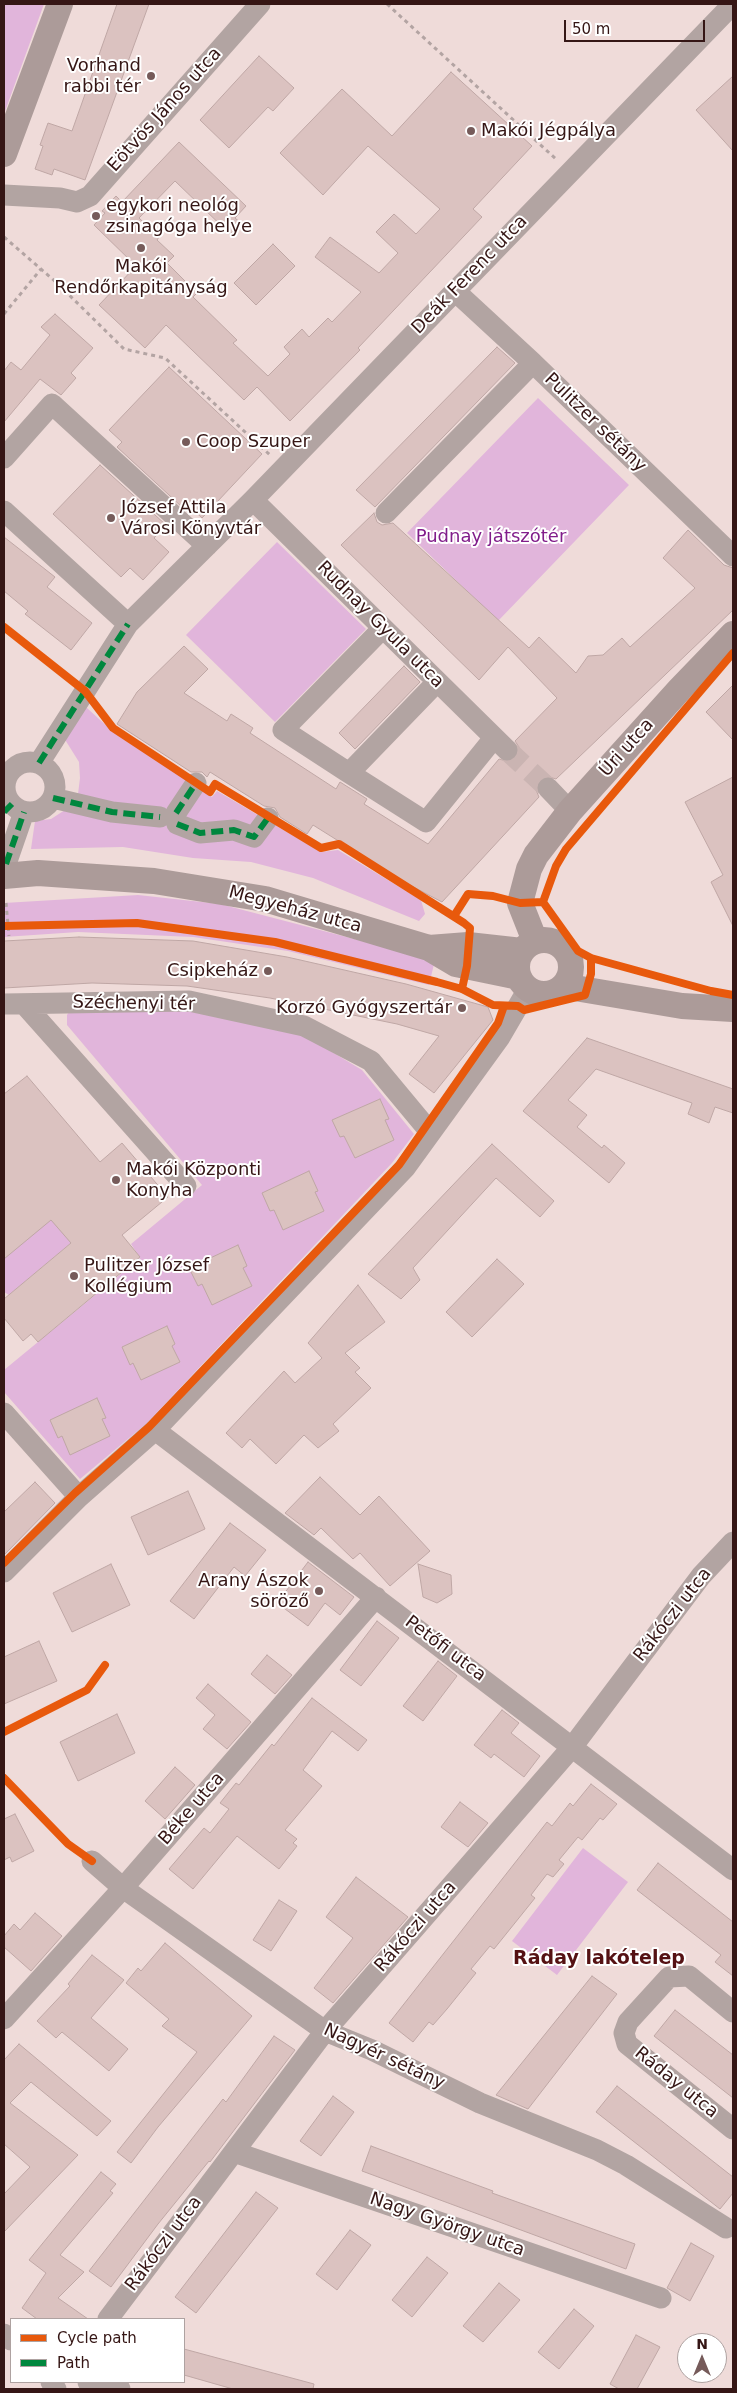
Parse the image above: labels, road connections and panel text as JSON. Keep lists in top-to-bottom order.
{
  "streets": {
    "main road": ["Úri utca", "Megyeház utca"],
    "street": [
      "Eötvös János utca",
      "Deák Ferenc utca",
      "Pulitzer sétány",
      "Rudnay Gyula utca",
      "Széchenyi tér",
      "Rákóczi utca",
      "Petőfi utca",
      "Béke utca",
      "Nagyér sétány",
      "Ráday utca",
      "Nagy György utca"
    ]
  },
  "crossings": [
    ["Deák Ferenc utca", "Pulitzer sétány"],
    ["Deák Ferenc utca", "Rudnay Gyula utca"],
    ["Rákóczi utca", "Petőfi utca"],
    ["Rákóczi utca", "Nagyér sétány"],
    ["Rákóczi utca", "Nagy György utca"],
    ["Petőfi utca", "Béke utca"],
    ["Béke utca", "Nagyér sétány"]
  ],
  "districts": ["Ráday lakótelep"],
  "parks": ["Pudnay játszótér"],
  "places": [
    "Vorhand rabbi tér",
    "Makói Jégpálya",
    "egykori neológ zsinagóga helye",
    "Makói Rendőrkapitányság",
    "Coop Szuper",
    "József Attila Városi Könyvtár",
    "Csipkeház",
    "Korzó Gyógyszertár",
    "Makói Központi Konyha",
    "Pulitzer József Kollégium",
    "Arany Ászok söröző"
  ],
  "legend": ["Cycle path", "Path"],
  "scale_bar": "50 m",
  "north": "top"
}
